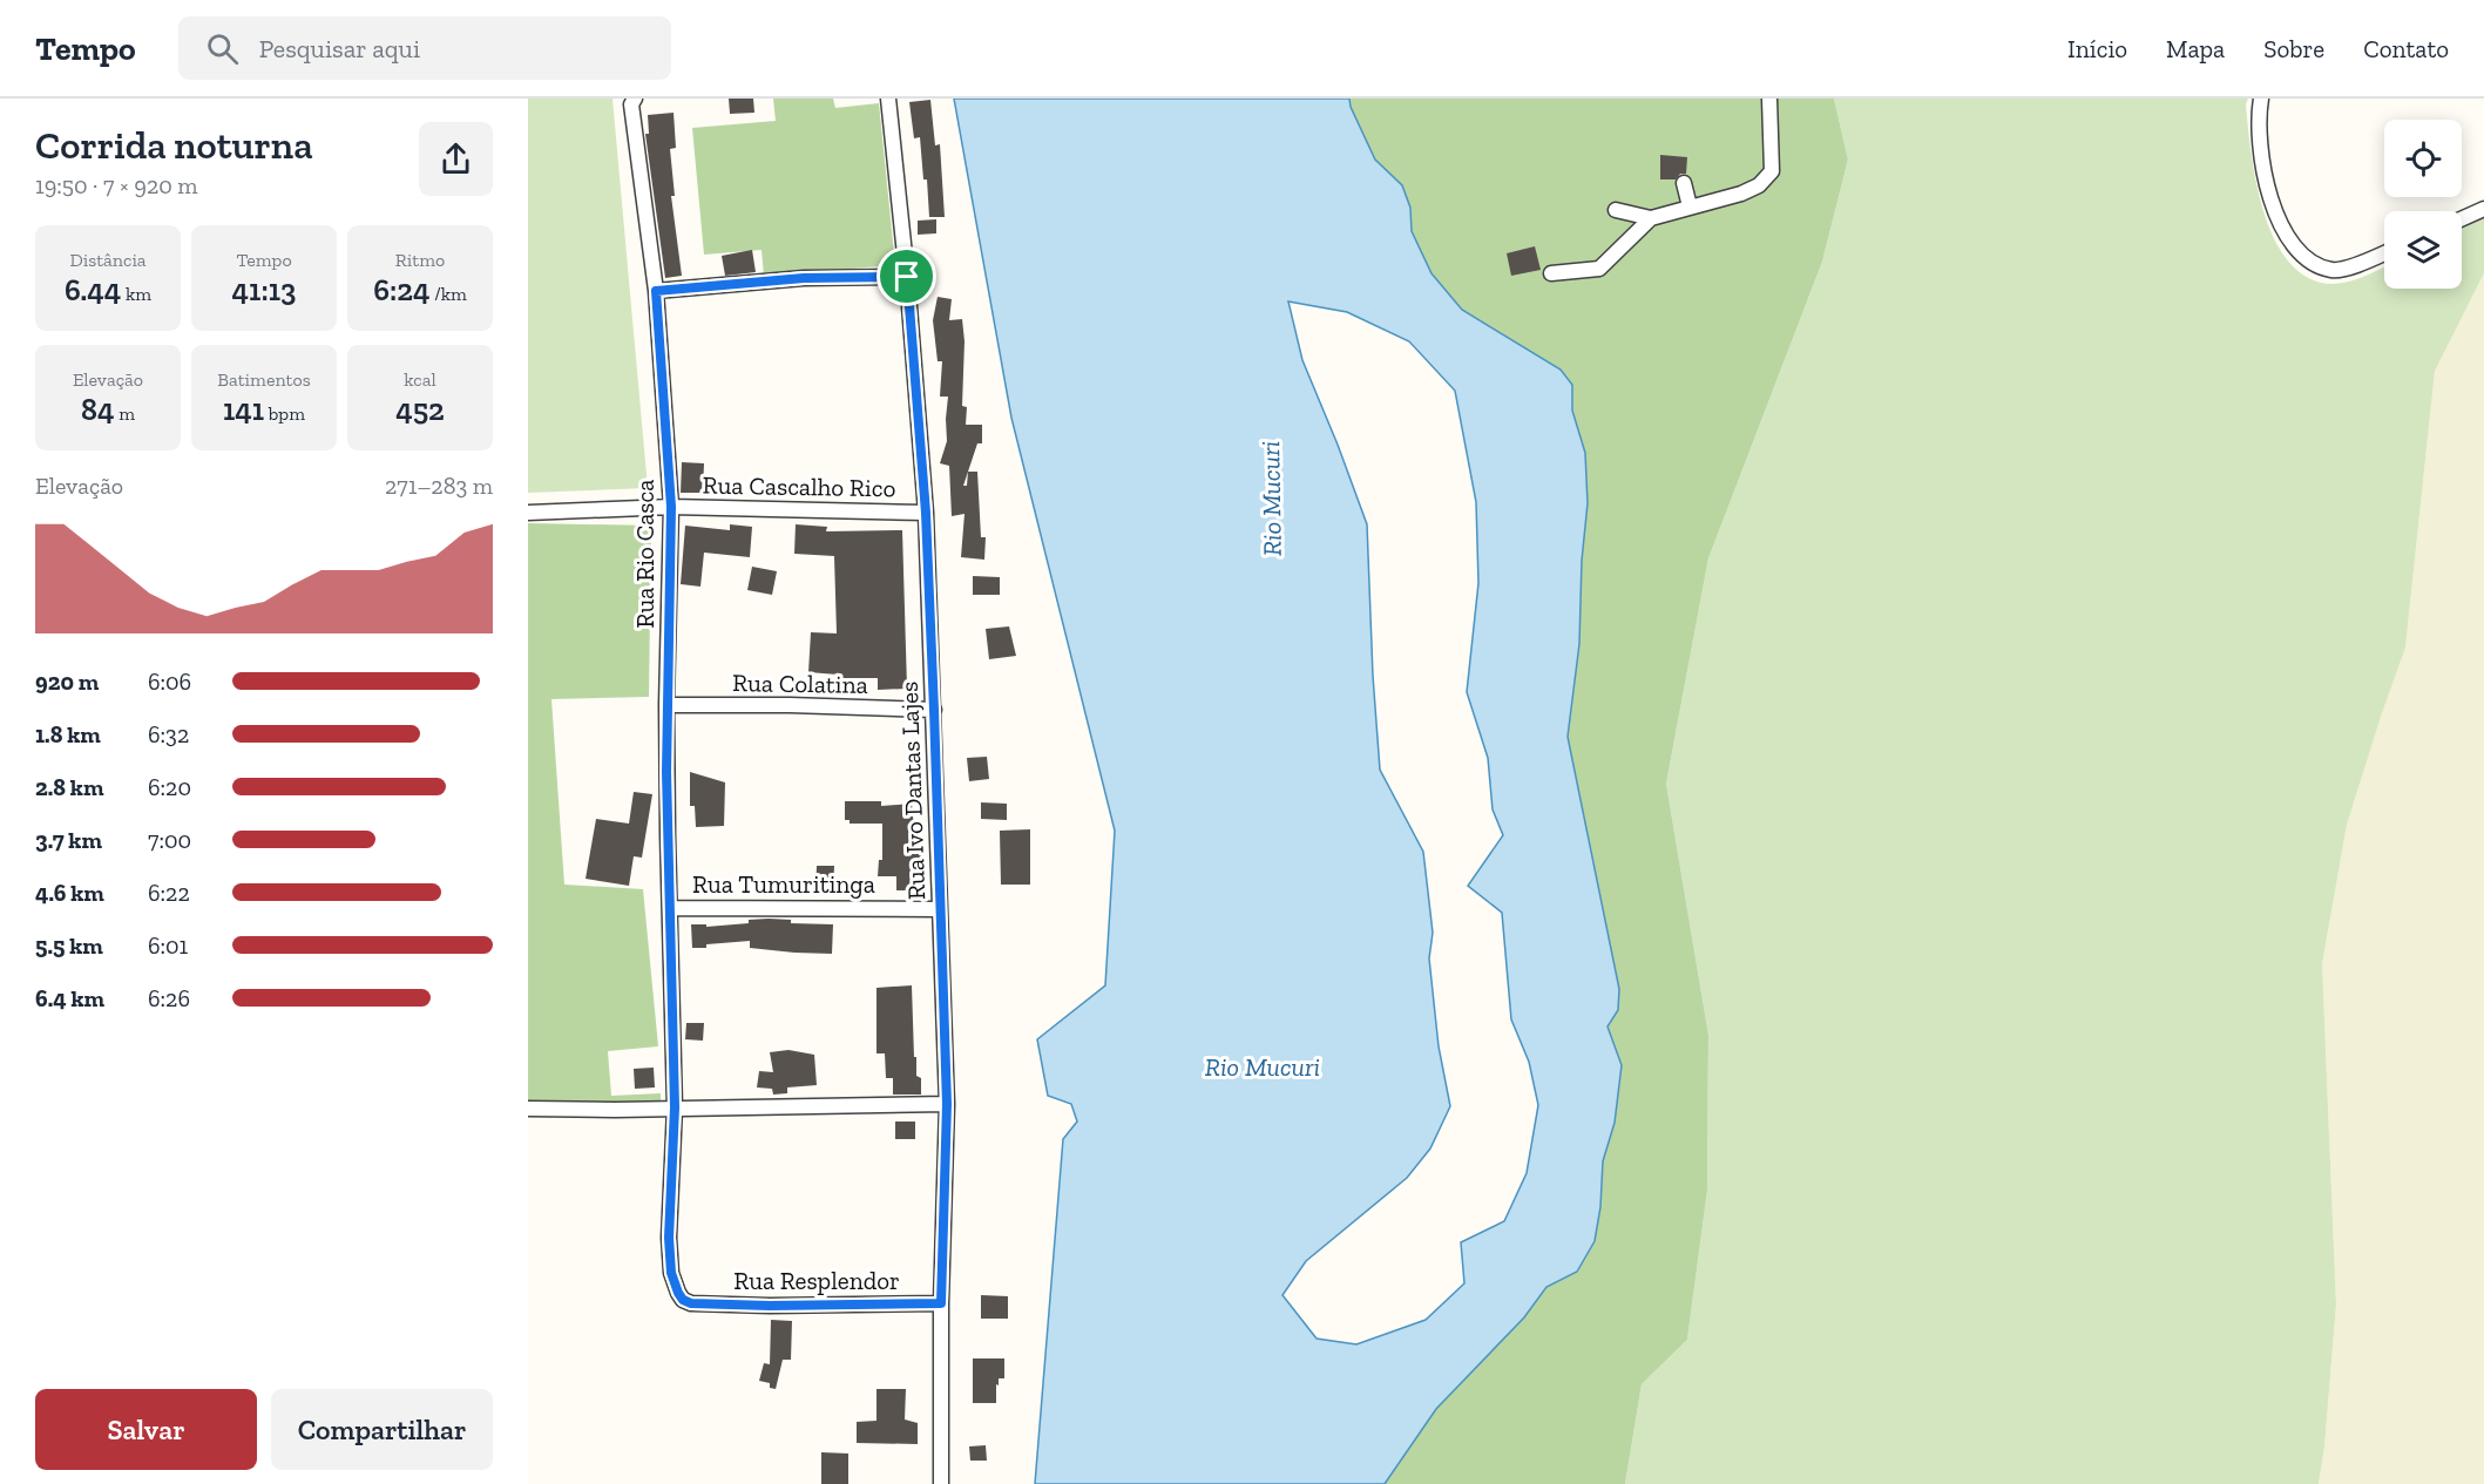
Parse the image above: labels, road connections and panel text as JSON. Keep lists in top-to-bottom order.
{
  "streets": {
    "street": [
      "Rua Cascalho Rico",
      "Rua Rio Casca",
      "Rua Colatina",
      "Rua Ivo Dantas Lajes",
      "Rua Tumuritinga",
      "Rua Resplendor"
    ]
  },
  "crossings": [
    ["Rua Cascalho Rico", "Rua Rio Casca"],
    ["Rua Cascalho Rico", "Rua Ivo Dantas Lajes"],
    ["Rua Rio Casca", "Rua Colatina"],
    ["Rua Rio Casca", "Rua Tumuritinga"],
    ["Rua Rio Casca", "Rua Resplendor"],
    ["Rua Colatina", "Rua Ivo Dantas Lajes"],
    ["Rua Ivo Dantas Lajes", "Rua Tumuritinga"],
    ["Rua Ivo Dantas Lajes", "Rua Resplendor"]
  ],
  "water": ["Rio Mucuri"],
  "page": {
    "header": "Tempo",
    "search": "Pesquisar aqui",
    "nav": [
      "Início",
      "Mapa",
      "Sobre",
      "Contato"
    ],
    "heading": ["Corrida noturna", "19:50 · 7 × 920 m"],
    "stats": [
      ["Distância", "6.44 km"],
      ["Tempo", "41:13"],
      ["Ritmo", "6:24 /km"],
      ["Elevação", "84 m"],
      ["Batimentos", "141 bpm"],
      ["kcal", "452"]
    ],
    "chart": ["Elevação", "271–283 m"],
    "list": [
      {
        "name": "920 m",
        "note": "6:06"
      },
      {
        "name": "1.8 km",
        "note": "6:32"
      },
      {
        "name": "2.8 km",
        "note": "6:20"
      },
      {
        "name": "3.7 km",
        "note": "7:00"
      },
      {
        "name": "4.6 km",
        "note": "6:22"
      },
      {
        "name": "5.5 km",
        "note": "6:01"
      },
      {
        "name": "6.4 km",
        "note": "6:26"
      }
    ],
    "buttons": ["Salvar", "Compartilhar"]
  }
}
